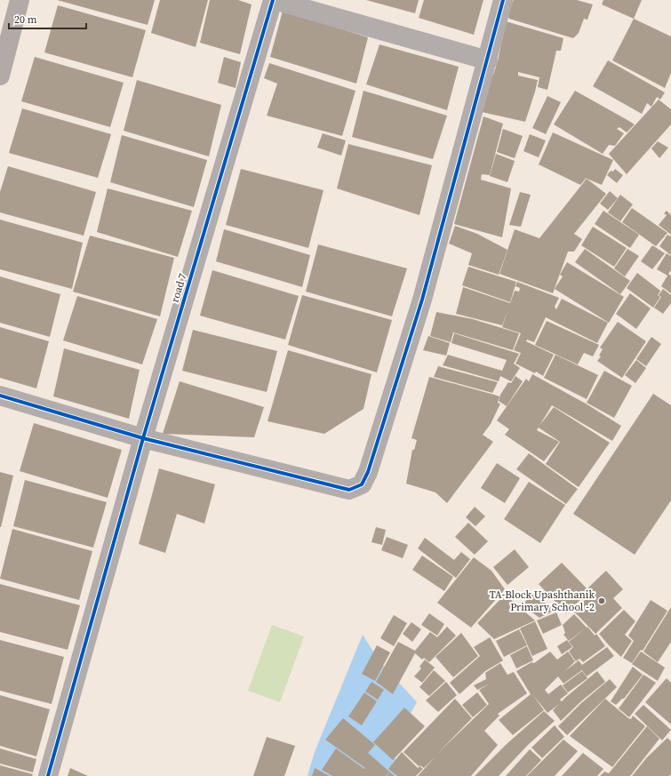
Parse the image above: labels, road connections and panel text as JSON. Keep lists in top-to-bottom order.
{
  "streets": {
    "street": ["road 7"]
  },
  "places": ["TA-Block Upashthanik Primary School -2"],
  "scale_bar": "20 m"
}
